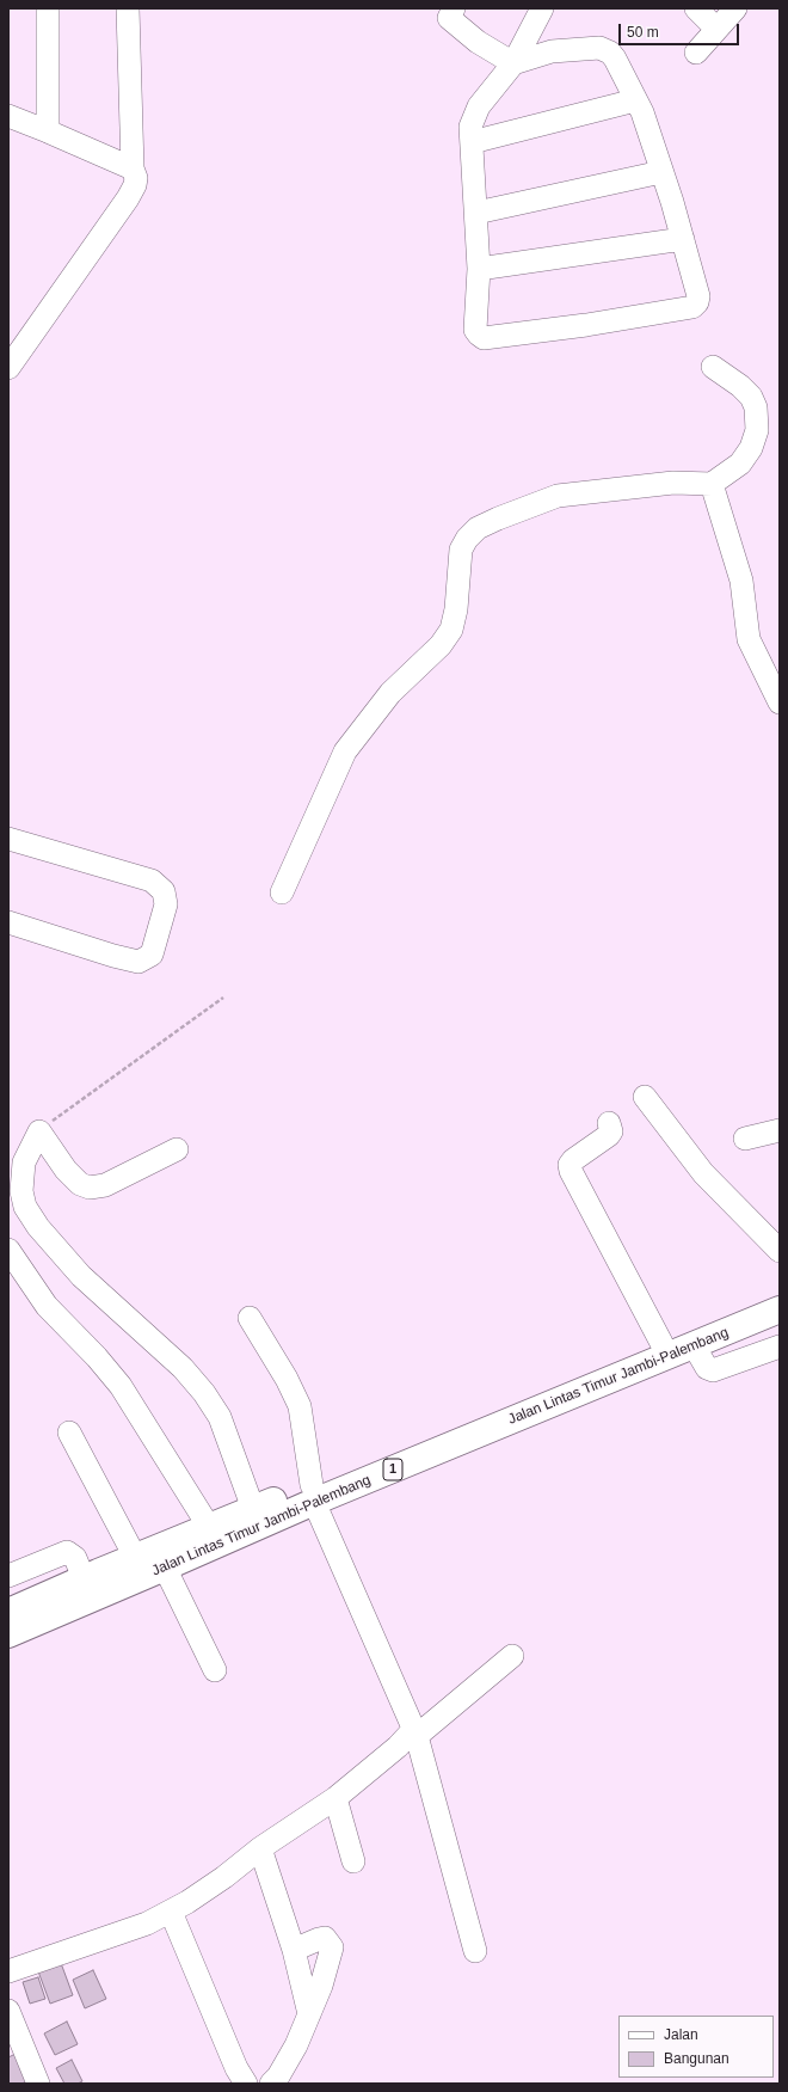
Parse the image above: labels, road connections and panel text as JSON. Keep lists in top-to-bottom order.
{
  "streets": {
    "highway": ["Jalan Lintas Timur Jambi-Palembang", "1"]
  },
  "legend": ["Jalan", "Bangunan"],
  "scale_bar": "50 m"
}
